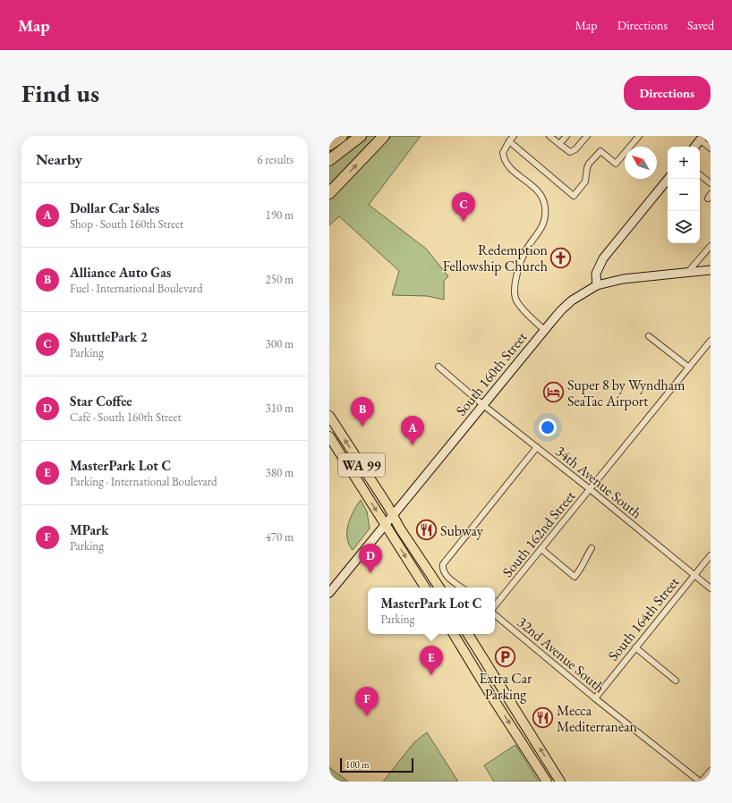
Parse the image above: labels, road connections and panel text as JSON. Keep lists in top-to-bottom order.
{
  "streets": {
    "main road": ["South 160th Street", "WA 99"],
    "street": [
      "34th Avenue South",
      "South 162nd Street",
      "South 164th Street",
      "32nd Avenue South"
    ]
  },
  "crossings": [
    ["South 160th Street", "WA 99"],
    ["South 160th Street", "34th Avenue South"],
    ["34th Avenue South", "South 162nd Street"],
    ["34th Avenue South", "South 164th Street"],
    ["South 164th Street", "32nd Avenue South"]
  ],
  "places": {
    "church": ["Redemption Fellowship Church"],
    "hotel": ["Super 8 by Wyndham SeaTac Airport"],
    "restaurant": ["Subway", "Mecca Mediterranean"],
    "parking": ["Extra Car Parking"]
  },
  "scale_bar": "100 m",
  "north": "top left",
  "page": {
    "header": "Map",
    "nav": ["Map", "Directions", "Saved"],
    "buttons": "Directions",
    "title": "Find us",
    "heading": ["Nearby", "6 results"],
    "map_buttons": ["+", "−"],
    "list": [
      {
        "mark": "A",
        "name": "Dollar Car Sales",
        "note": "Shop · South 160th Street",
        "value": "190 m"
      },
      {
        "mark": "B",
        "name": "Alliance Auto Gas",
        "note": "Fuel · International Boulevard",
        "value": "250 m"
      },
      {
        "mark": "C",
        "name": "ShuttlePark 2",
        "note": "Parking",
        "value": "300 m"
      },
      {
        "mark": "D",
        "name": "Star Coffee",
        "note": "Café · South 160th Street",
        "value": "310 m"
      },
      {
        "mark": "E",
        "name": "MasterPark Lot C",
        "note": "Parking · International Boulevard",
        "value": "380 m"
      },
      {
        "mark": "F",
        "name": "MPark",
        "note": "Parking",
        "value": "470 m"
      }
    ],
    "pins": [
      "C",
      "B",
      "A",
      "D",
      "E",
      "F"
    ],
    "popup": ["MasterPark Lot C", "Parking"],
    "scale": "100 m"
  }
}
